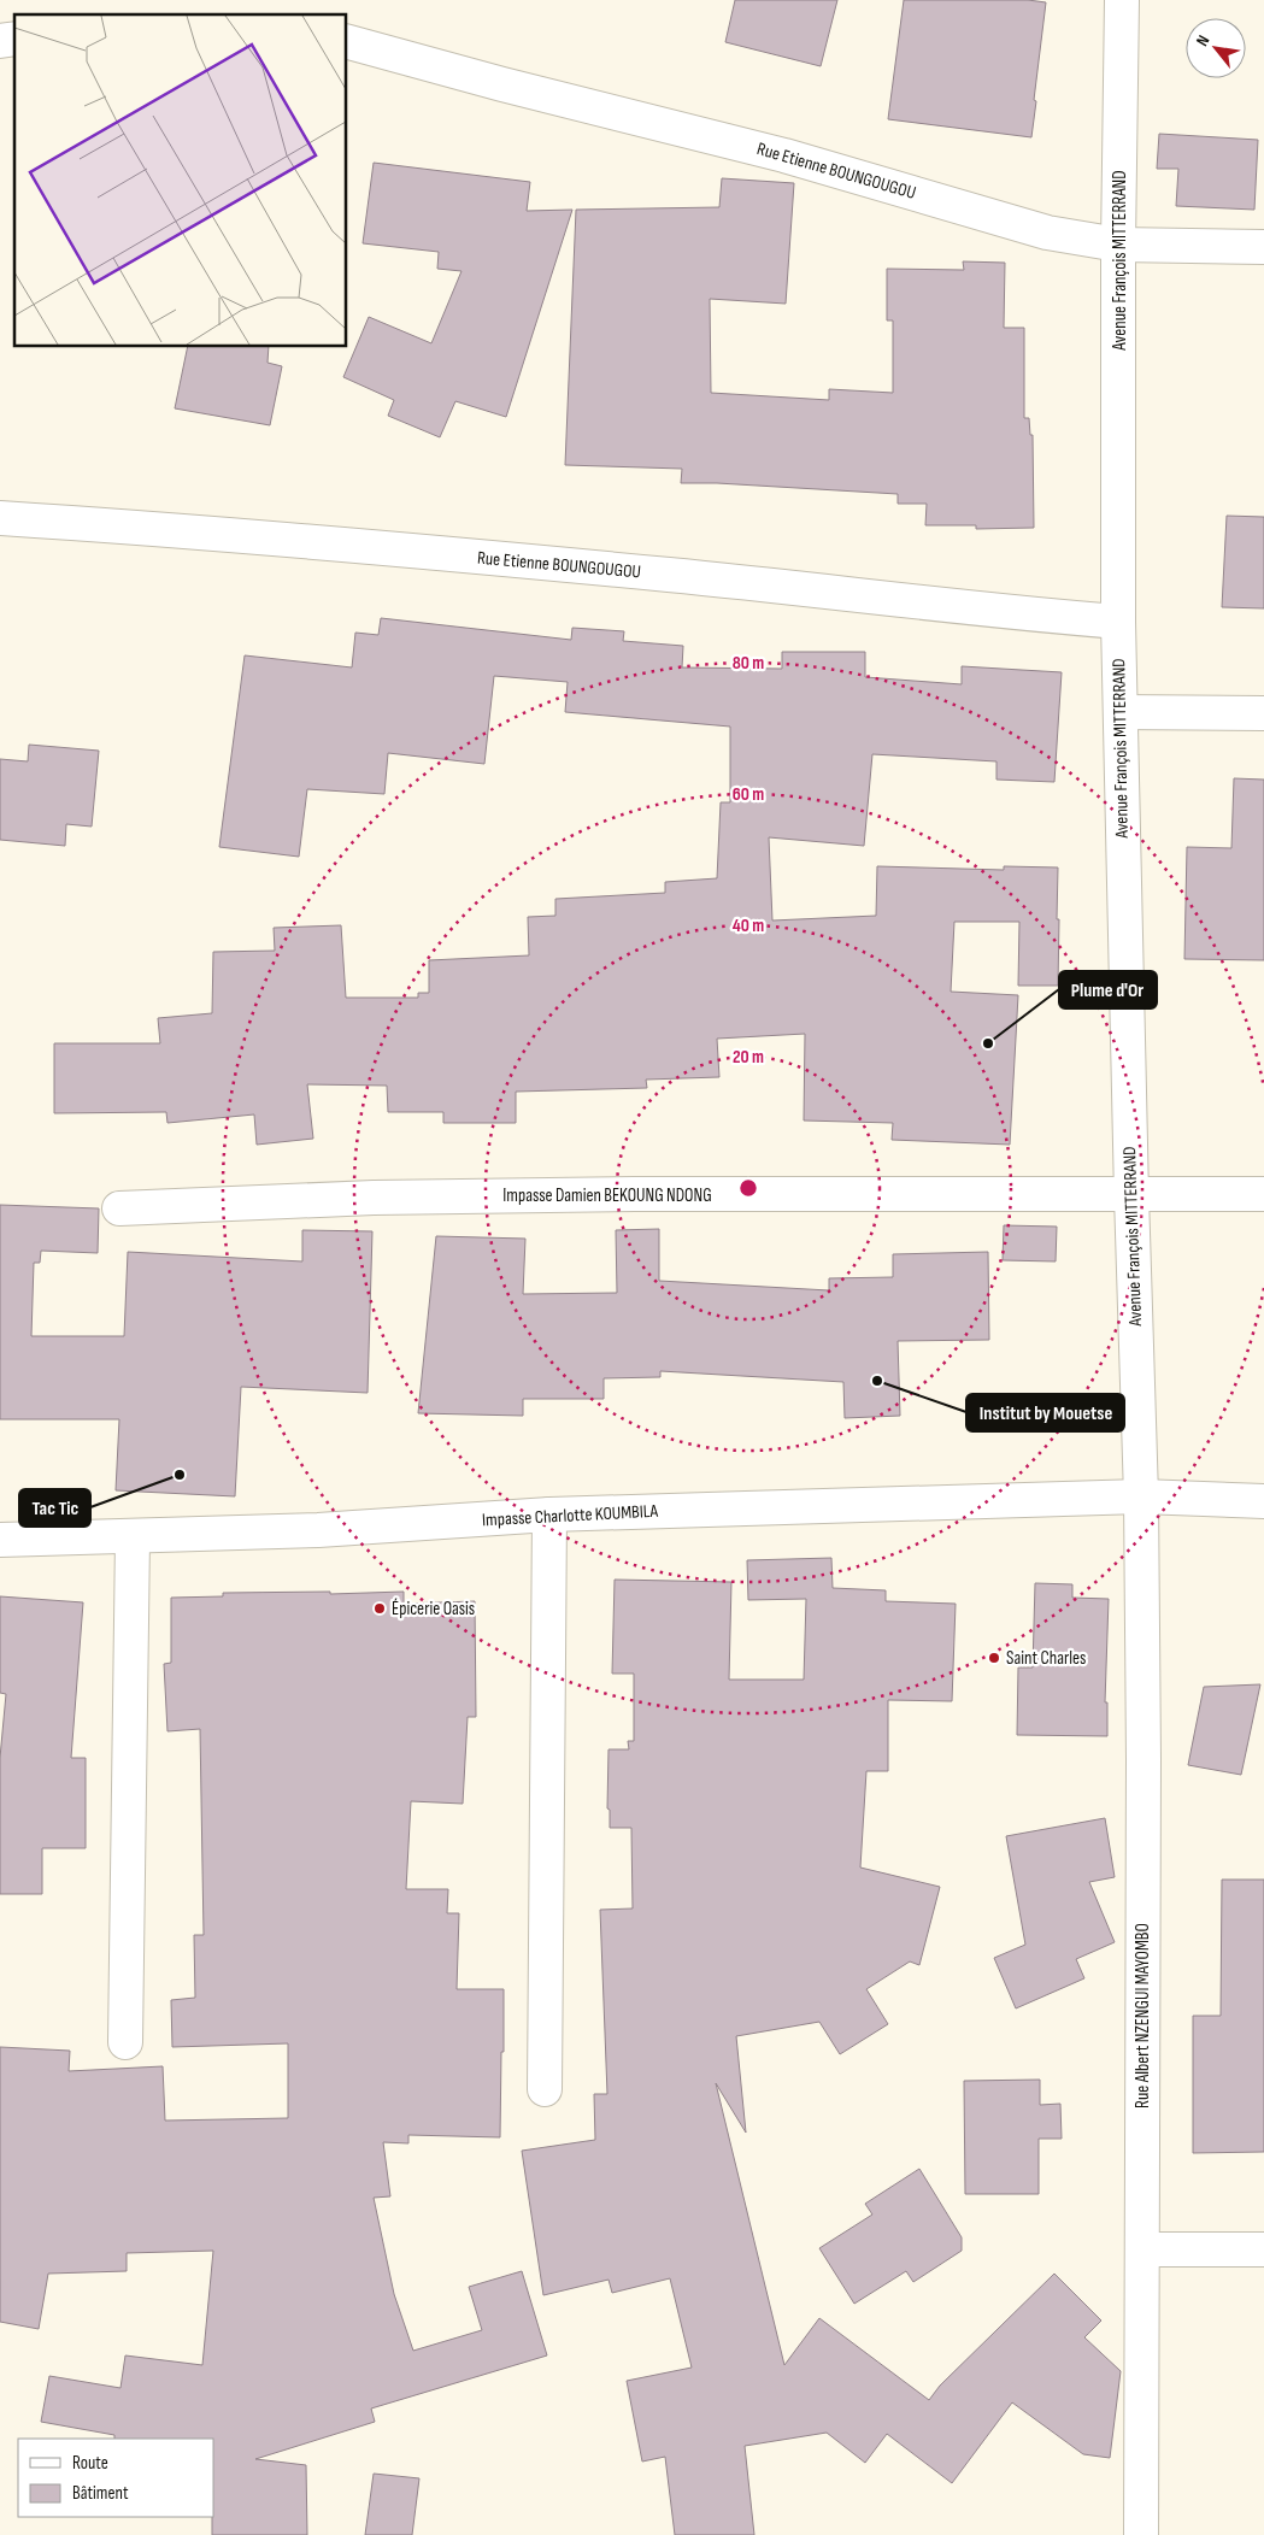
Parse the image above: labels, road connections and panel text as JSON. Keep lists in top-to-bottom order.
{
  "streets": {
    "street": [
      "Rue Etienne BOUNGOUGOU",
      "Avenue François MITTERRAND",
      "Impasse Damien BEKOUNG NDONG",
      "Impasse Charlotte KOUMBILA",
      "Rue Albert NZENGUI MAYOMBO"
    ]
  },
  "crossings": [
    ["Rue Etienne BOUNGOUGOU", "Avenue François MITTERRAND"],
    ["Avenue François MITTERRAND", "Impasse Damien BEKOUNG NDONG"],
    ["Avenue François MITTERRAND", "Impasse Charlotte KOUMBILA"],
    ["Avenue François MITTERRAND", "Rue Albert NZENGUI MAYOMBO"],
    ["Impasse Charlotte KOUMBILA", "Rue Albert NZENGUI MAYOMBO"]
  ],
  "places": [
    "Plume d'Or",
    "Institut by Mouetse",
    "Tac Tic",
    "Épicerie Oasis",
    "Saint Charles"
  ],
  "legend": ["Route", "Bâtiment"],
  "north": "top left",
  "rings": [
    "80 m",
    "60 m",
    "40 m",
    "20 m"
  ]
}
